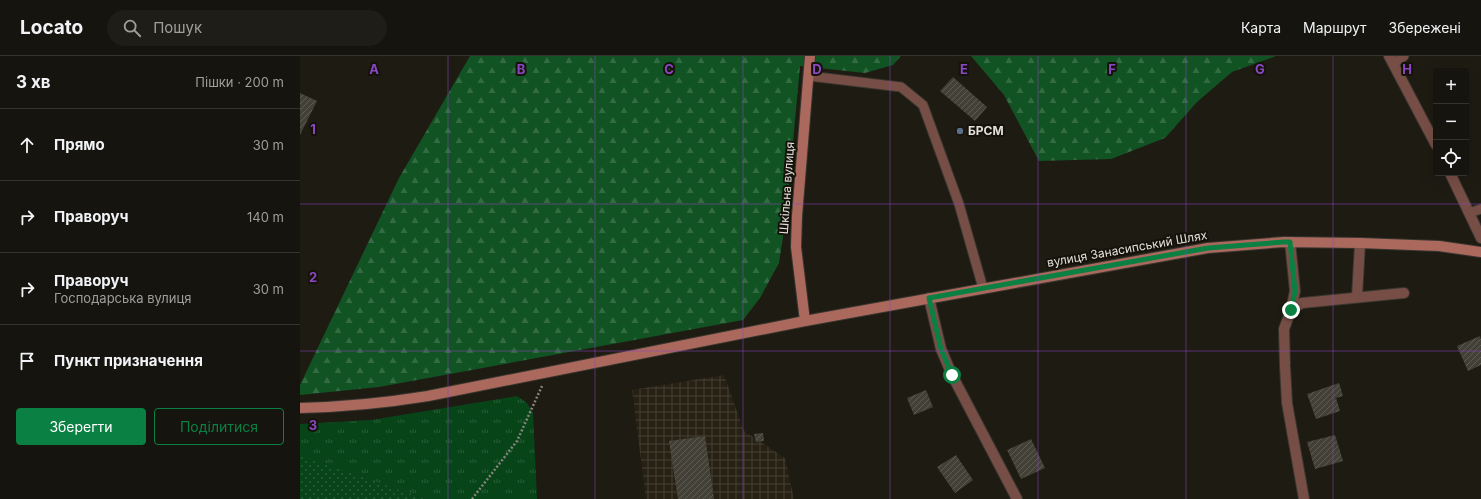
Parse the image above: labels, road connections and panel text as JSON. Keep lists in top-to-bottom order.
{
  "streets": {
    "main road": ["Шкільна вулиця", "вулиця Занасипський Шлях"]
  },
  "crossings": [
    ["Шкільна вулиця", "вулиця Занасипський Шлях"]
  ],
  "places": ["БРСМ"],
  "page": {
    "header": "Locato",
    "search": "Пошук",
    "nav": ["Карта", "Маршрут", "Збережені"],
    "heading": ["3 хв", "Пішки · 200 m"],
    "map_buttons": ["+", "−"],
    "list": [
      ["Прямо", "30 m"],
      ["Праворуч", "140 m"],
      ["Праворуч", "Господарська вулиця", "30 m"],
      "Пункт призначення"
    ],
    "buttons": ["Зберегти", "Поділитися"]
  },
  "grid": {
    "columns": [
      "A",
      "B",
      "C",
      "D",
      "E",
      "F",
      "G",
      "H"
    ],
    "rows": ["1", "2", "3"]
  }
}
